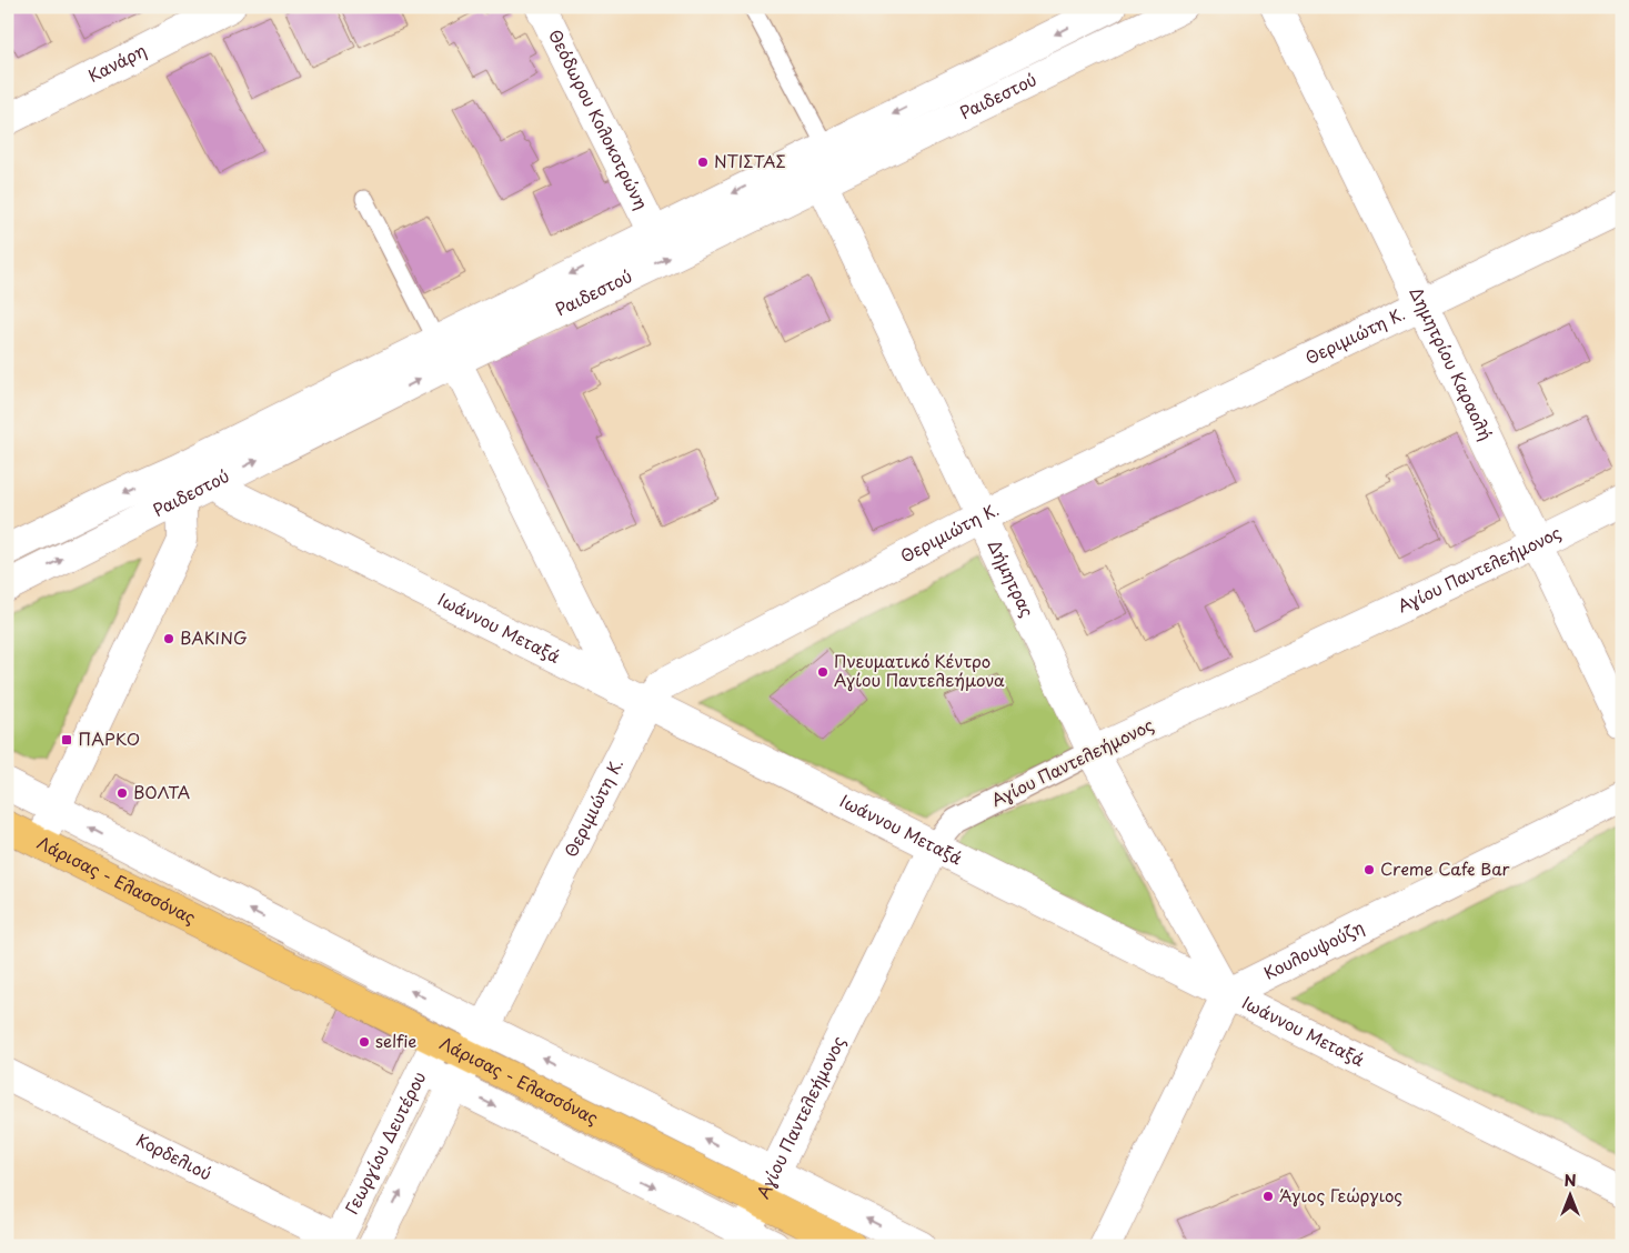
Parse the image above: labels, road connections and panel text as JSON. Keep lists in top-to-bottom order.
{
  "streets": {
    "highway": ["Λάρισας - Ελασσόνας"],
    "street": [
      "Κανάρη",
      "Ραιδεστού",
      "Θεόδωρου Κολοκοτρώνη",
      "Θεριμιώτη Κ.",
      "Δημητρίου Καραολή",
      "Αγίου Παντελεήμονος",
      "Δήμητρας",
      "Ιωάννου Μεταξά",
      "Κουλουψούζη",
      "Γεωργίου Δευτέρου",
      "Κορδελιού"
    ]
  },
  "crossings": [
    ["Ραιδεστού", "Θεόδωρου Κολοκοτρώνη"],
    ["Ραιδεστού", "Δήμητρας"],
    ["Ραιδεστού", "Ιωάννου Μεταξά"],
    ["Θεριμιώτη Κ.", "Δημητρίου Καραολή"],
    ["Θεριμιώτη Κ.", "Δήμητρας"],
    ["Θεριμιώτη Κ.", "Ιωάννου Μεταξά"],
    ["Θεριμιώτη Κ.", "Λάρισας - Ελασσόνας"],
    ["Θεριμιώτη Κ.", "Γεωργίου Δευτέρου"],
    ["Δημητρίου Καραολή", "Αγίου Παντελεήμονος"],
    ["Αγίου Παντελεήμονος", "Δήμητρας"],
    ["Αγίου Παντελεήμονος", "Ιωάννου Μεταξά"],
    ["Αγίου Παντελεήμονος", "Λάρισας - Ελασσόνας"],
    ["Δήμητρας", "Ιωάννου Μεταξά"],
    ["Δήμητρας", "Κουλουψούζη"],
    ["Ιωάννου Μεταξά", "Κουλουψούζη"],
    ["Λάρισας - Ελασσόνας", "Γεωργίου Δευτέρου"],
    ["Γεωργίου Δευτέρου", "Κορδελιού"]
  ],
  "places": {
    "other": [
      "ΝΤΙΣΤΑΣ",
      "BAKING",
      "Πνευματικό Κέντρο Αγίου Παντελεήμονα",
      "ΒΟΛΤΑ",
      "Creme Cafe Bar",
      "selfie",
      "Άγιος Γεώργιος"
    ],
    "transit": ["ΠΑΡΚΟ"]
  },
  "north": "top"
}
